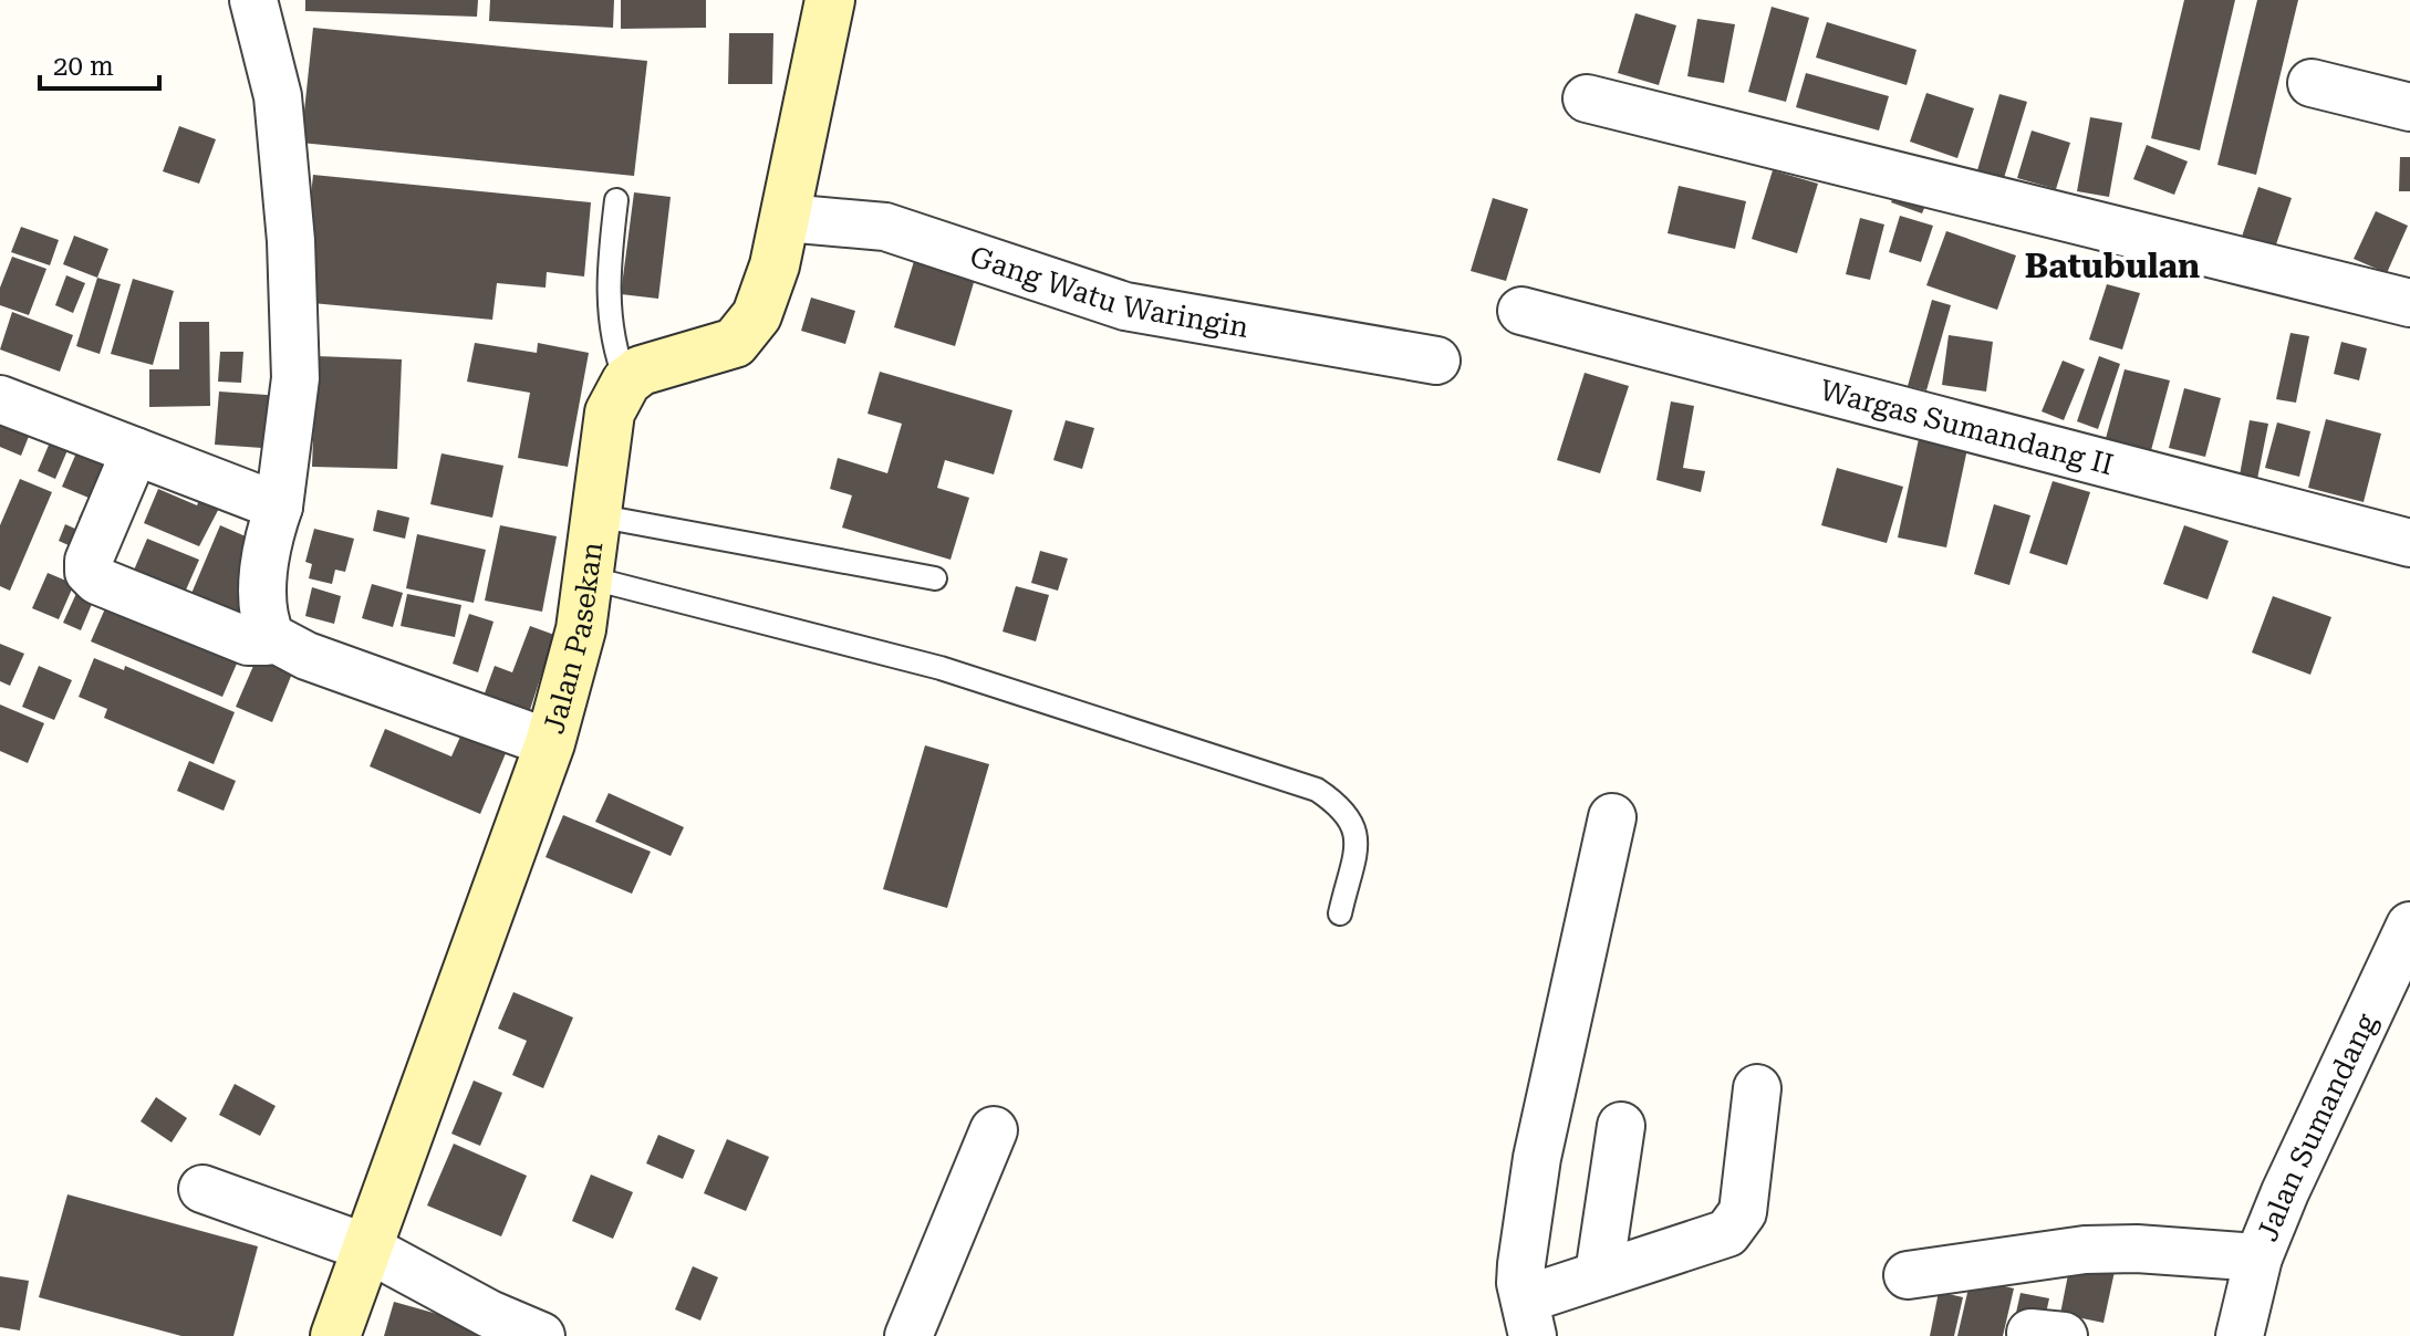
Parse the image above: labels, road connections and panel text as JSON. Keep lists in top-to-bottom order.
{
  "streets": {
    "street": [
      "Gang Watu Waringin",
      "Wargas Sumandang II",
      "Jalan Pasekan",
      "Jalan Sumandang"
    ]
  },
  "districts": ["Batubulan"],
  "scale_bar": "20 m"
}
